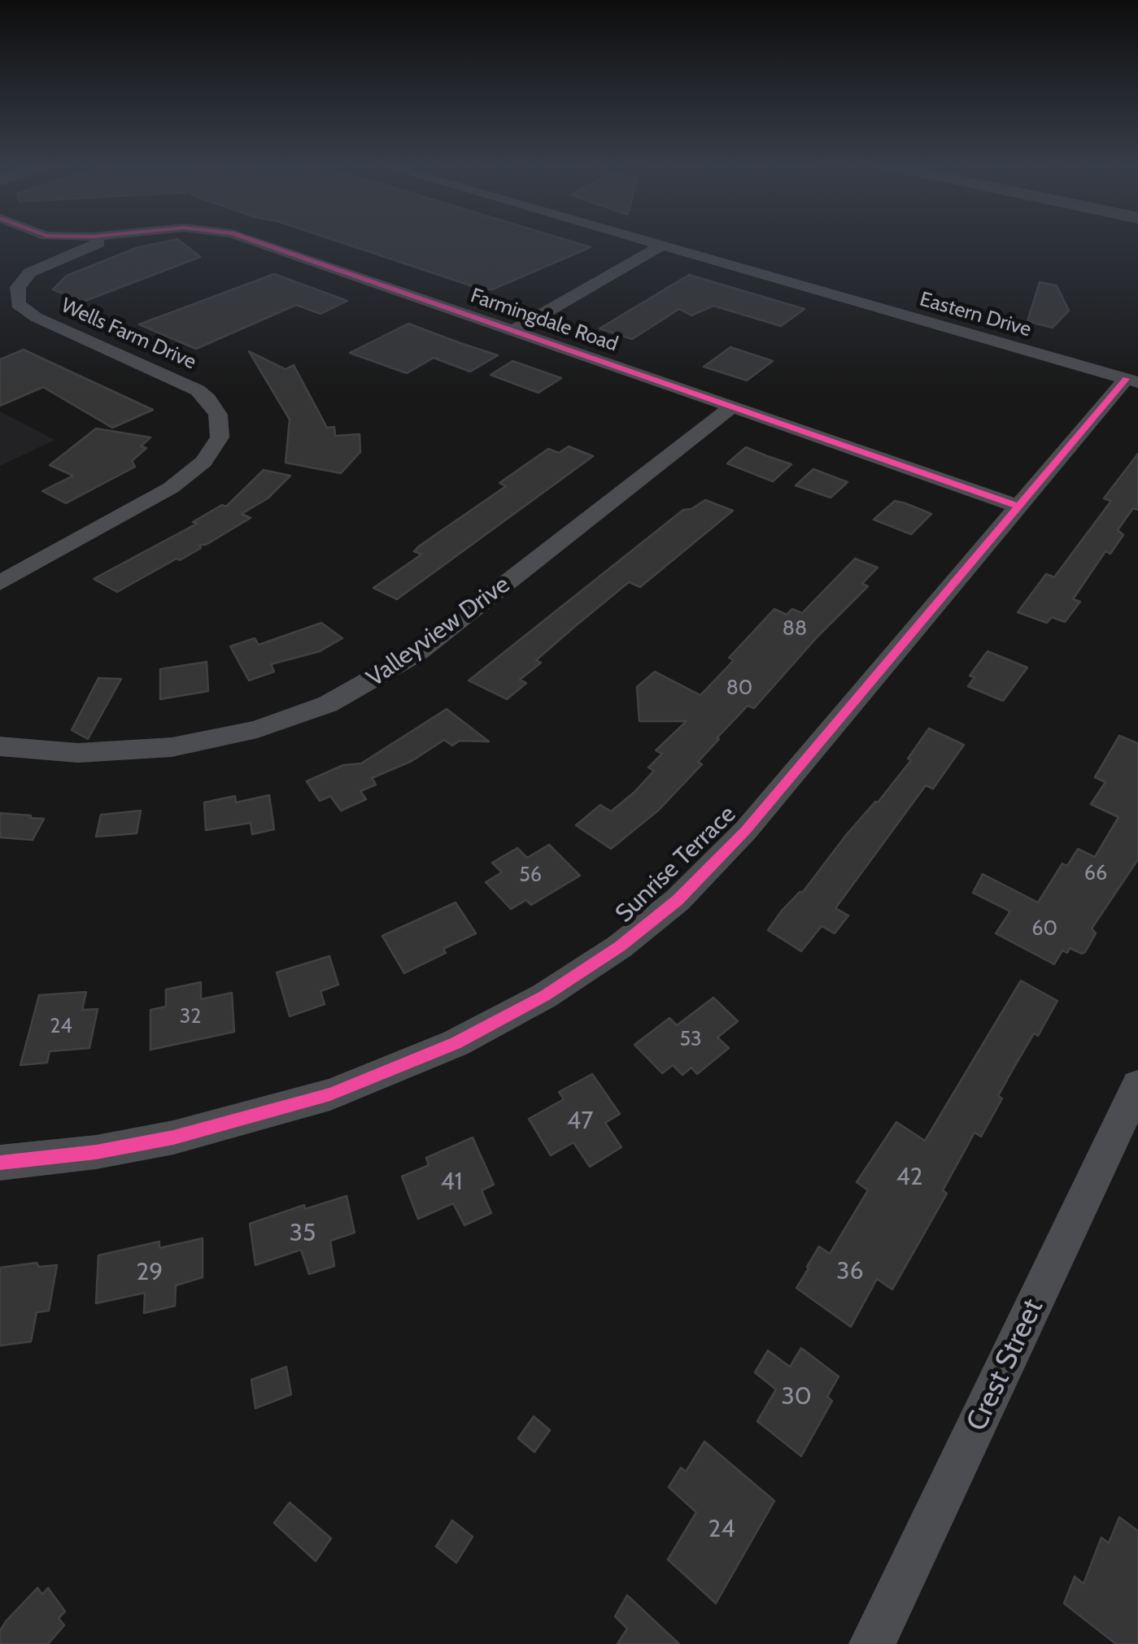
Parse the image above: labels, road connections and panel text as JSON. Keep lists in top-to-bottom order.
{
  "streets": {
    "street": [
      "Eastern Drive",
      "Farmingdale Road",
      "Wells Farm Drive",
      "Valleyview Drive",
      "Sunrise Terrace",
      "Crest Street"
    ]
  },
  "crossings": [
    ["Eastern Drive", "Sunrise Terrace"],
    ["Farmingdale Road", "Valleyview Drive"],
    ["Farmingdale Road", "Sunrise Terrace"]
  ],
  "house_numbers": [
    "88",
    "80",
    "66",
    "56",
    "60",
    "32",
    "24",
    "53",
    "47",
    "42",
    "41",
    "35",
    "36",
    "29",
    "30",
    "24"
  ]
}
